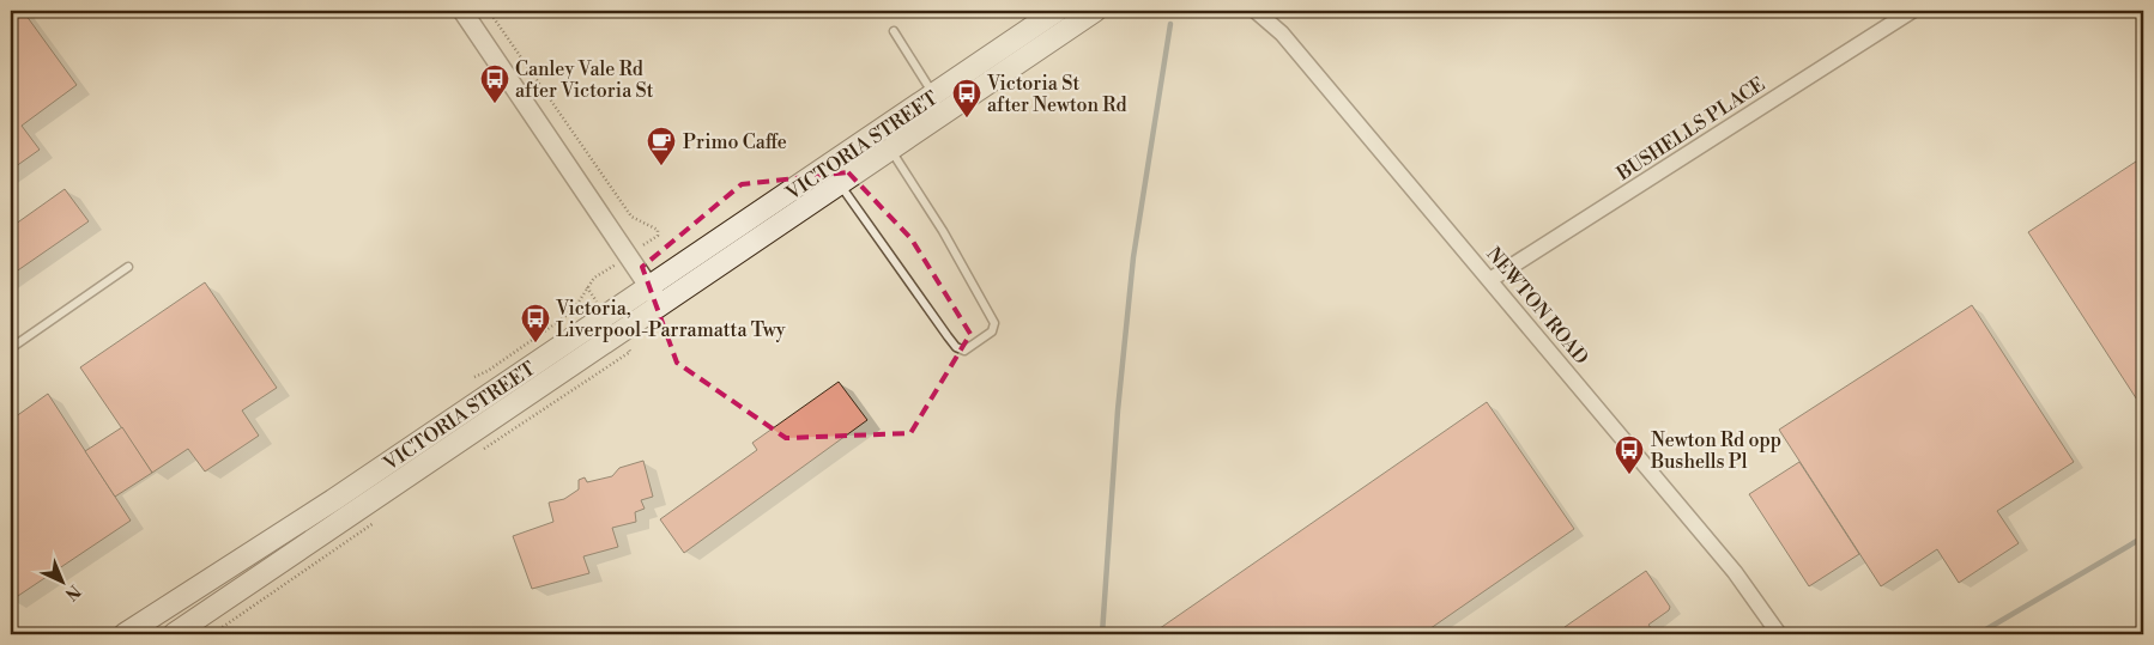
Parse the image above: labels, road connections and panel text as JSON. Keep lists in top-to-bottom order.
{
  "streets": {
    "main road": ["VICTORIA STREET"],
    "street": ["BUSHELLS PLACE", "NEWTON ROAD"]
  },
  "crossings": [
    ["BUSHELLS PLACE", "NEWTON ROAD"]
  ],
  "places": {
    "bus stop": [
      "Canley Vale Rd after Victoria St",
      "Victoria St after Newton Rd",
      "Victoria, Liverpool-Parramatta Twy",
      "Newton Rd opp Bushells Pl"
    ],
    "cafe": ["Primo Caffe"]
  },
  "north": "bottom right"
}
